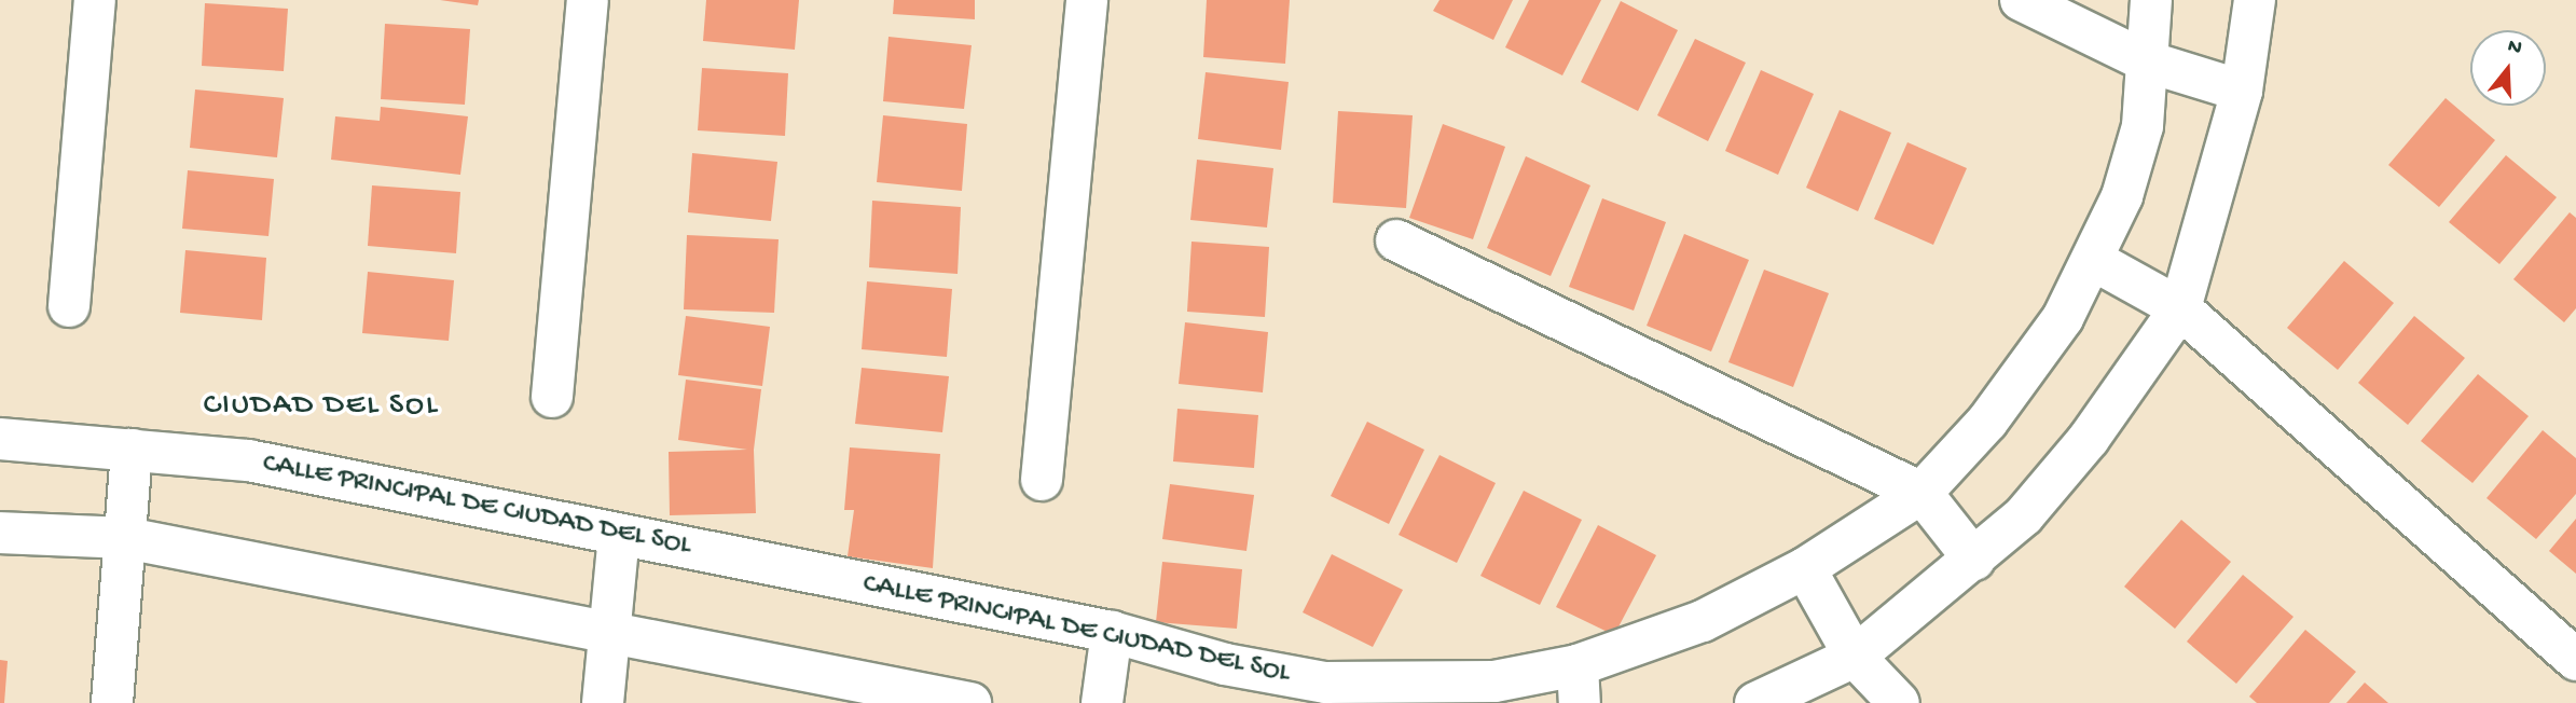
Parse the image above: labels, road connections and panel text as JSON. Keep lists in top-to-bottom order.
{
  "streets": {
    "street": ["CALLE PRINCIPAL DE CIUDAD DEL SOL"]
  },
  "districts": ["CIUDAD DEL SOL"],
  "north": "top"
}
